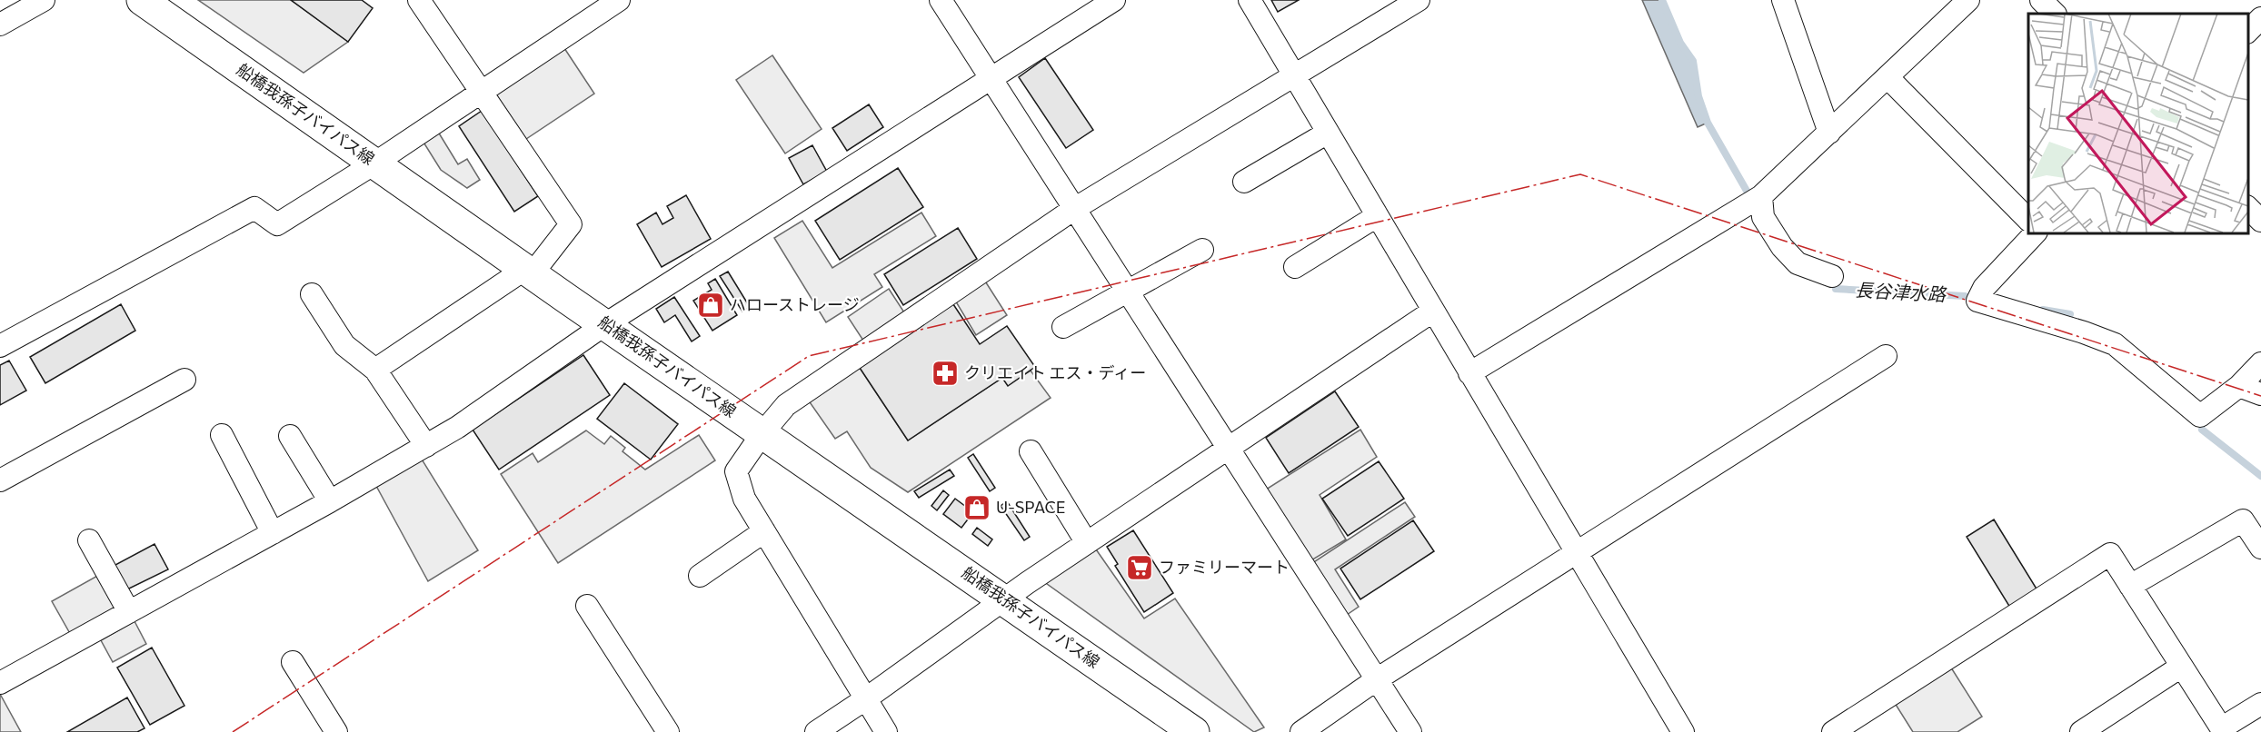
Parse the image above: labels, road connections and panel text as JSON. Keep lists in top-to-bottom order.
{
  "streets": {
    "street": ["船橋我孫子バイパス線"]
  },
  "water": ["長谷津水路"],
  "places": {
    "shop": ["ハローストレージ", "U-SPACE"],
    "pharmacy": ["クリエイト エス・ディー"],
    "supermarket": ["ファミリーマート"]
  }
}
